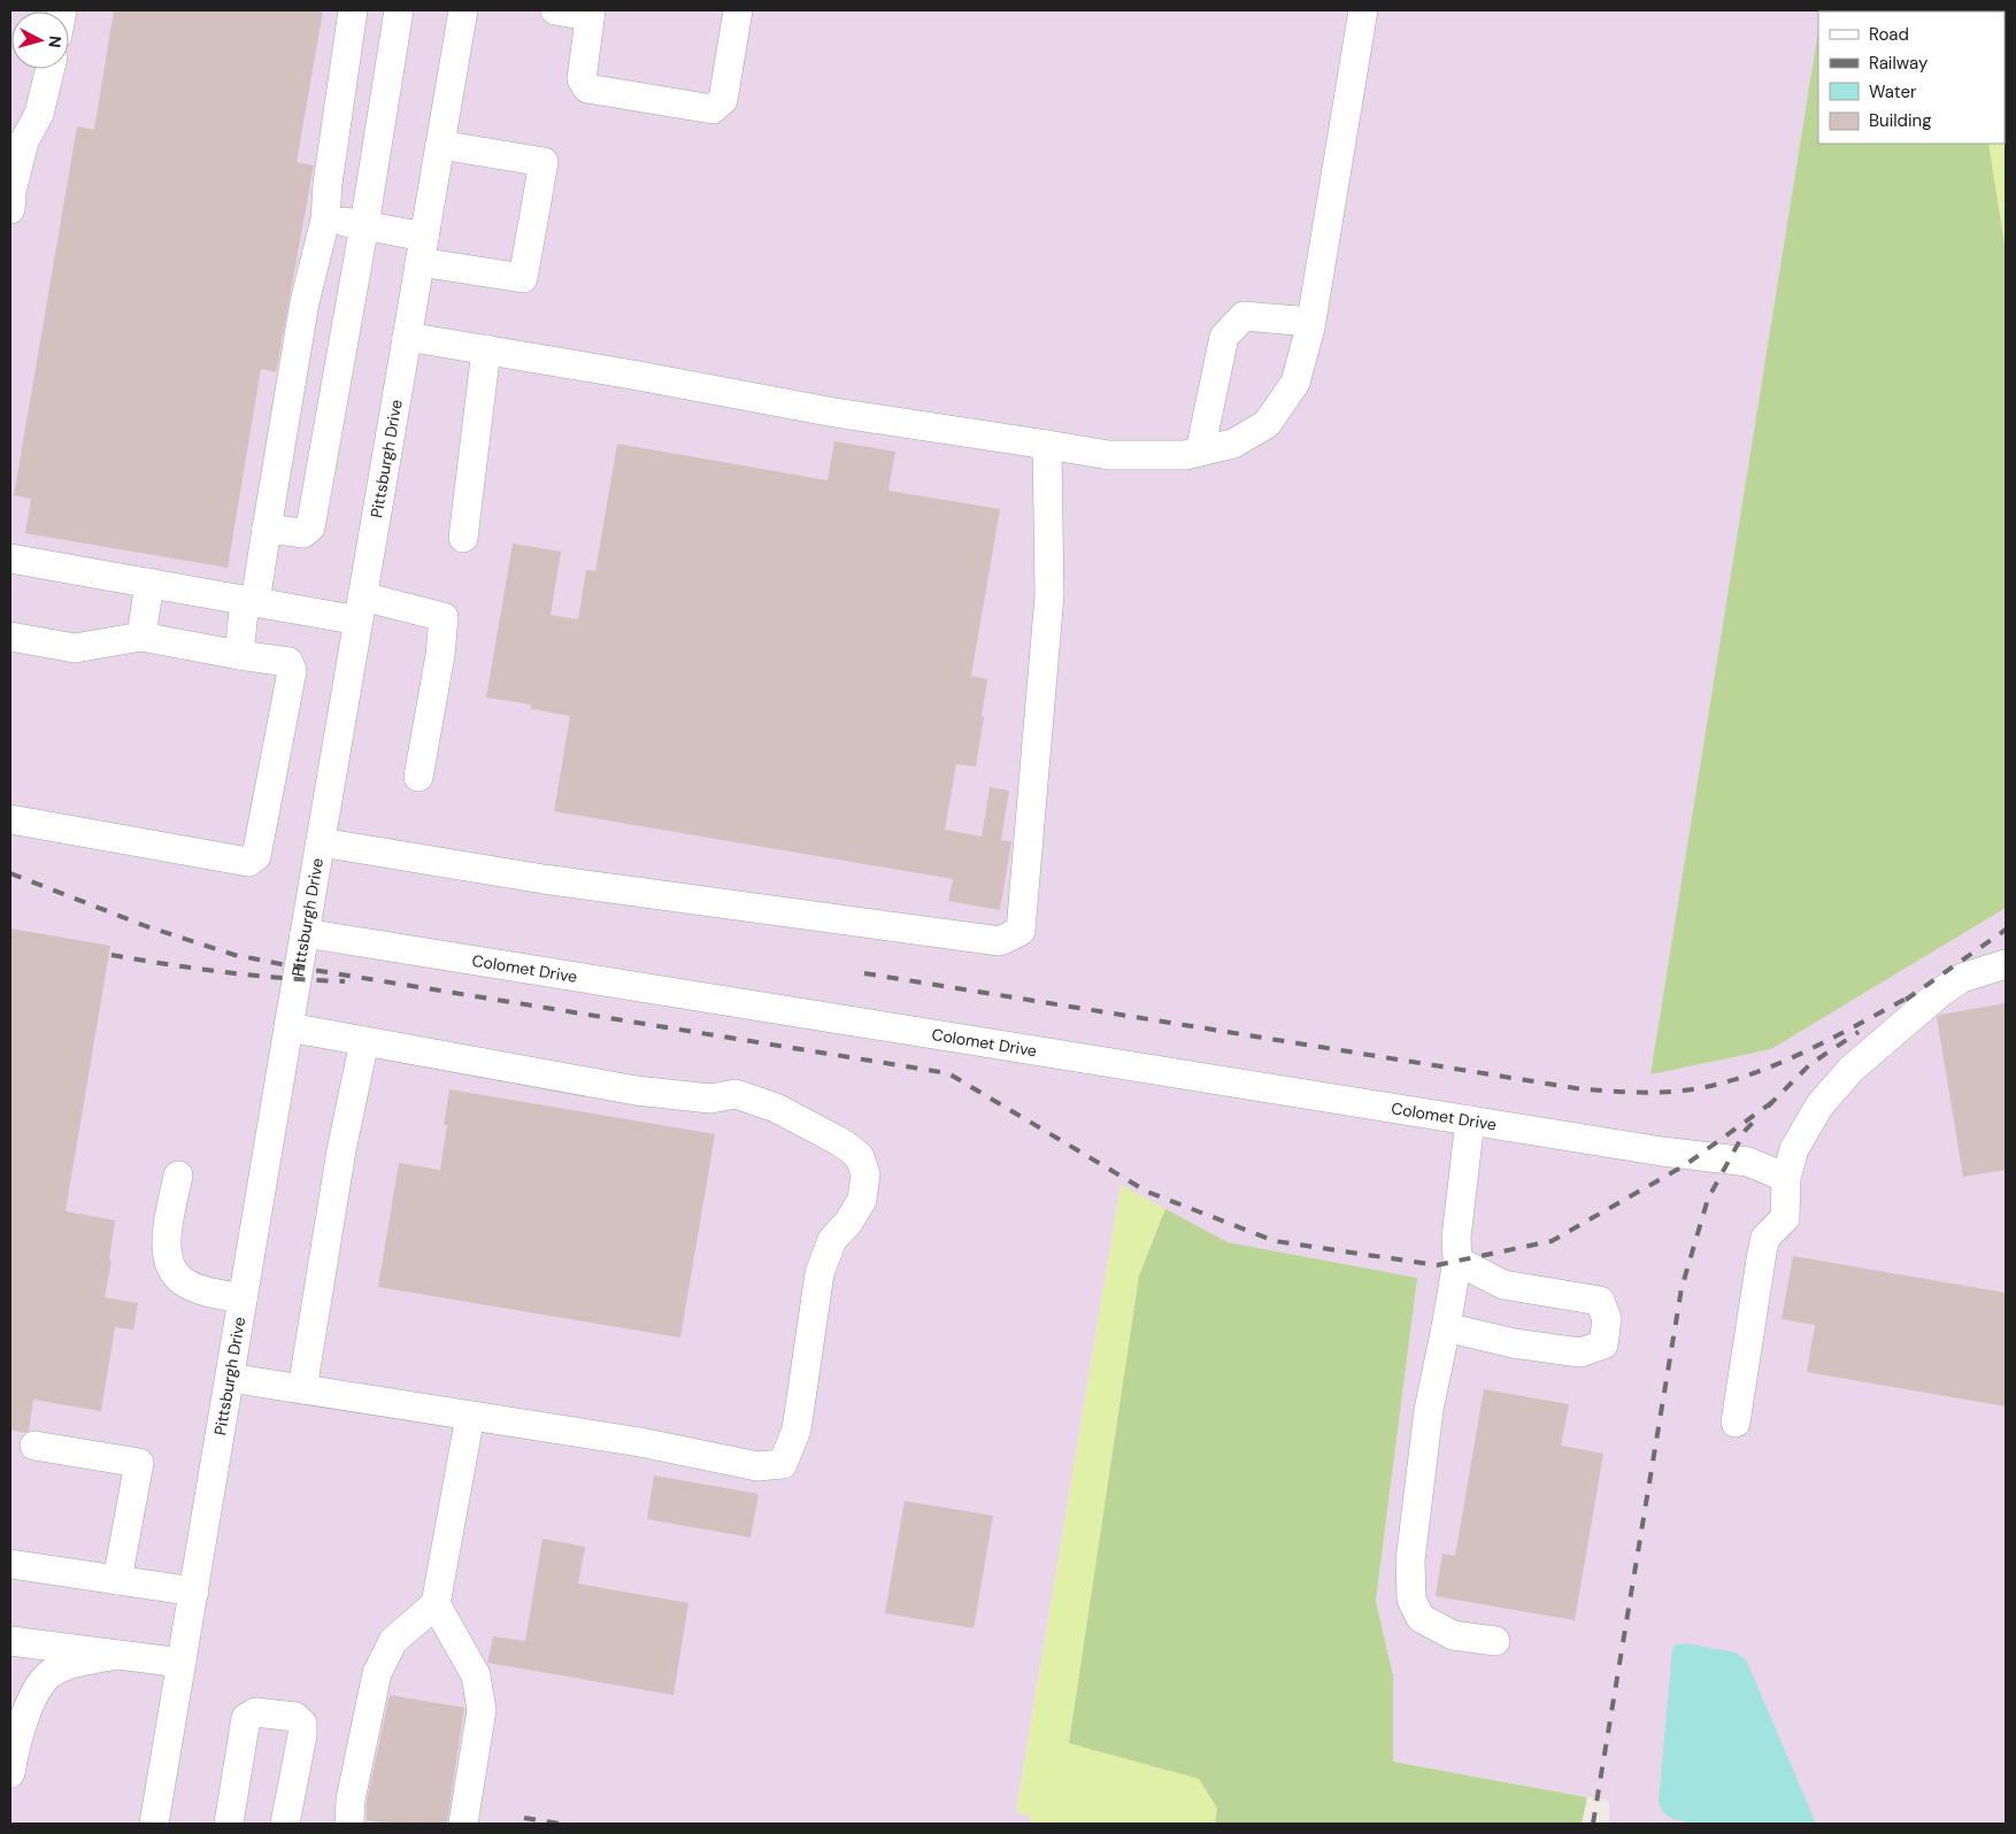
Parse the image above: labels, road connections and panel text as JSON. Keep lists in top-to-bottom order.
{
  "streets": {
    "street": ["Pittsburgh Drive", "Colomet Drive"]
  },
  "crossings": [
    ["Pittsburgh Drive", "Colomet Drive"]
  ],
  "legend": [
    "Road",
    "Railway",
    "Water",
    "Building"
  ],
  "north": "right"
}
